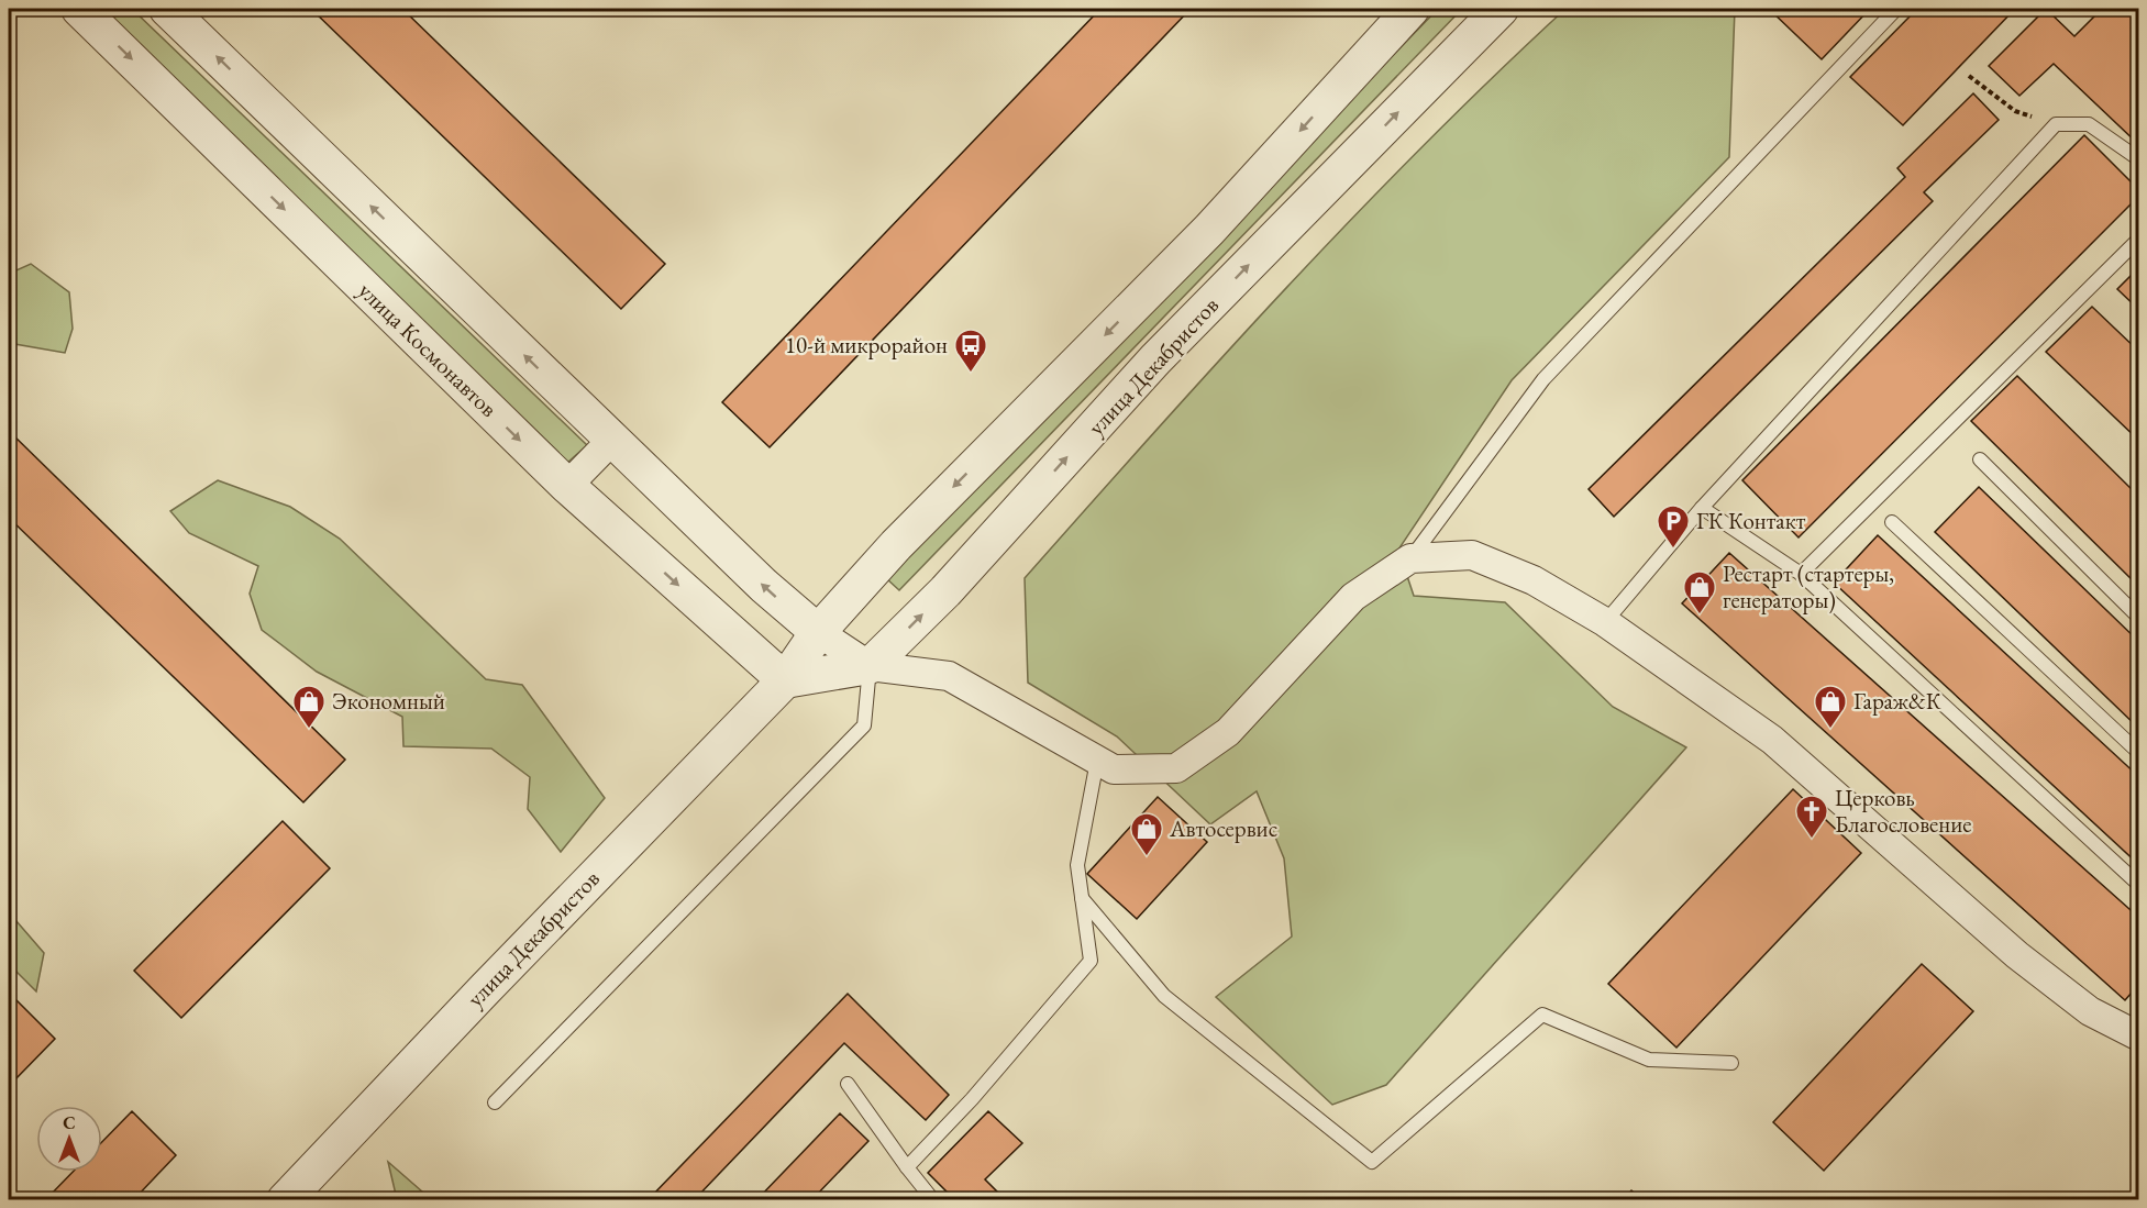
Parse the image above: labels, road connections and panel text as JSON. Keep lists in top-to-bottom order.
{
  "streets": {
    "street": ["улица Космонавтов", "улица Декабристов"]
  },
  "crossings": [
    ["улица Космонавтов", "улица Декабристов"]
  ],
  "places": {
    "bus stop": ["10-й микрорайон"],
    "parking": ["ГК Контакт"],
    "shop": [
      "Рестарт (стартеры, генераторы)",
      "Экономный",
      "Гараж&К",
      "Автосервис"
    ],
    "church": ["Церковь Благословение"]
  },
  "north": "top"
}
